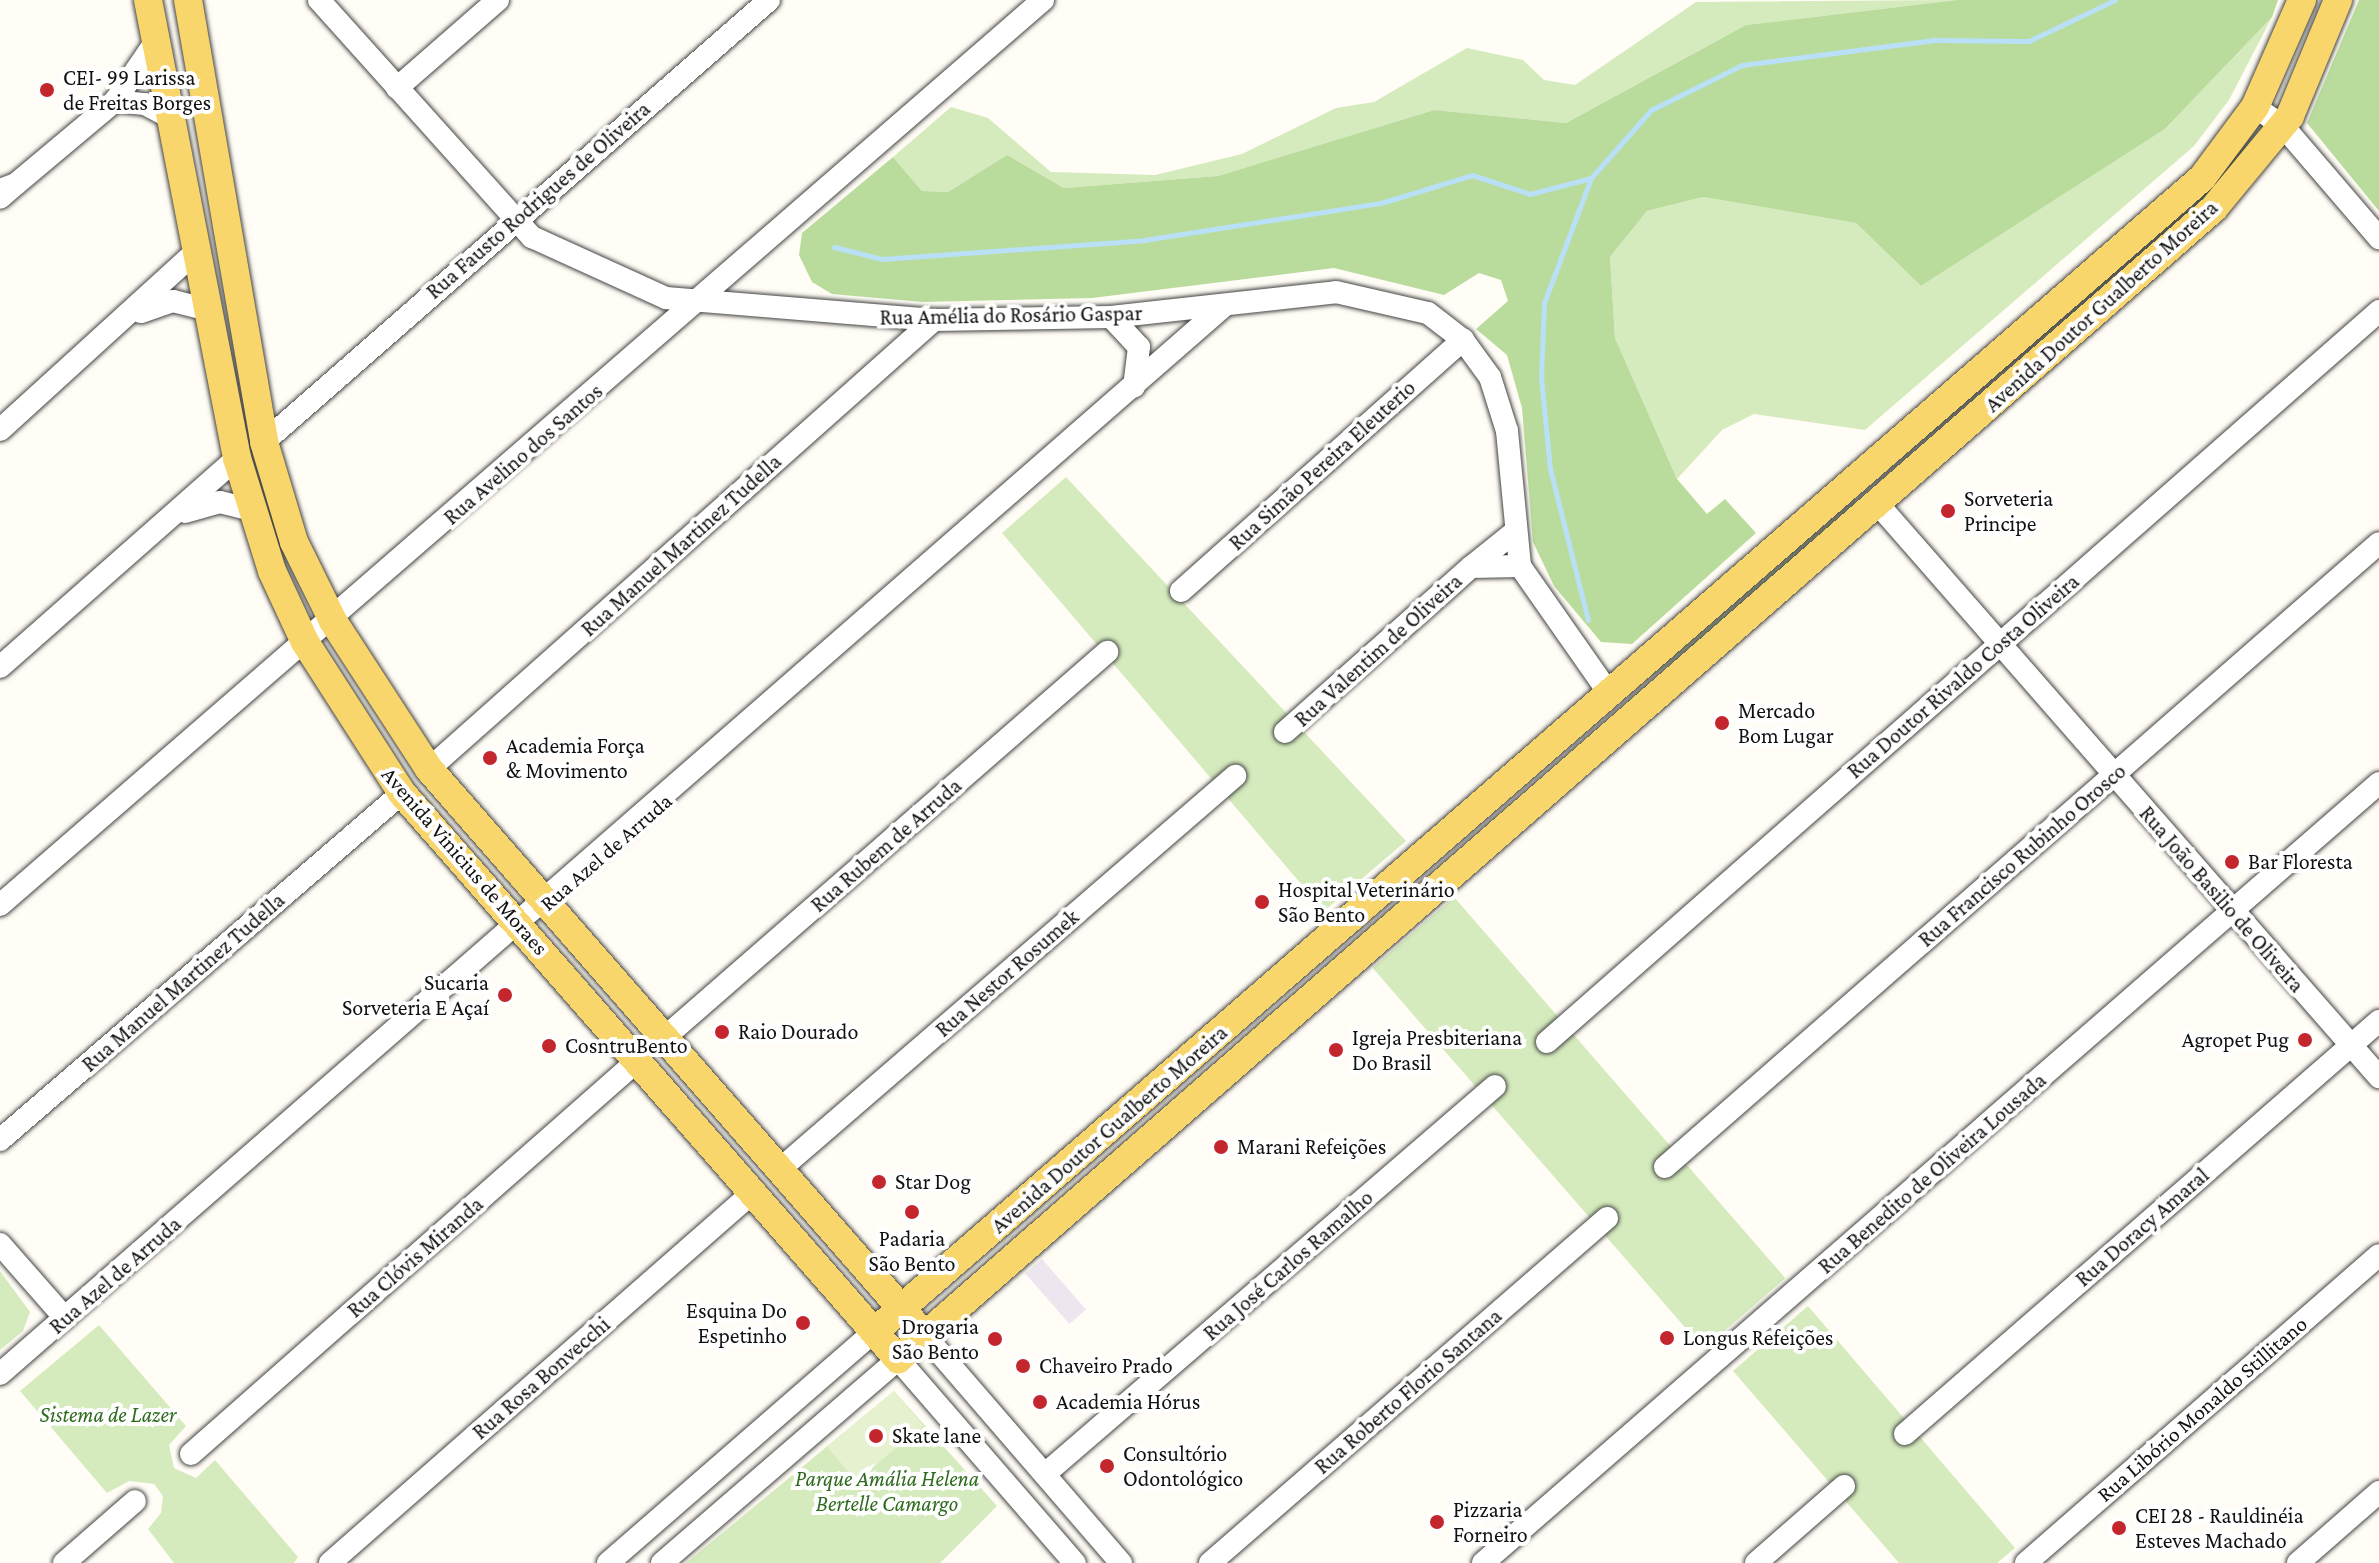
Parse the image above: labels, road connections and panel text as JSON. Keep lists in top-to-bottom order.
{
  "streets": {
    "main road": ["Avenida Doutor Gualberto Moreira", "Avenida Vinicius de Moraes"],
    "street": [
      "Rua Fausto Rodrigues de Oliveira",
      "Rua Amélia do Rosário Gaspar",
      "Rua Avelino dos Santos",
      "Rua Simão Pereira Eleuterio",
      "Rua Manuel Martinez Tudella",
      "Rua Valentim de Oliveira",
      "Rua Doutor Rivaldo Costa Oliveira",
      "Rua Rubem de Arruda",
      "Rua Azel de Arruda",
      "Rua Francisco Rubinho Orosco",
      "Rua João Basilio de Oliveira",
      "Rua Nestor Rosumek",
      "Rua Benedito de Oliveira Lousada",
      "Rua Doracy Amaral",
      "Rua Clóvis Miranda",
      "Rua José Carlos Ramalho",
      "Rua Rosa Bonvecchi",
      "Rua Roberto Florio Santana",
      "Rua Libório Monaldo Stillitano"
    ]
  },
  "crossings": [
    ["Rua Fausto Rodrigues de Oliveira", "Rua Amélia do Rosário Gaspar"],
    ["Rua Fausto Rodrigues de Oliveira", "Avenida Vinicius de Moraes"],
    ["Avenida Doutor Gualberto Moreira", "Rua Amélia do Rosário Gaspar"],
    ["Avenida Doutor Gualberto Moreira", "Avenida Vinicius de Moraes"],
    ["Avenida Doutor Gualberto Moreira", "Rua João Basilio de Oliveira"],
    ["Rua Amélia do Rosário Gaspar", "Rua Avelino dos Santos"],
    ["Rua Amélia do Rosário Gaspar", "Rua Simão Pereira Eleuterio"],
    ["Rua Amélia do Rosário Gaspar", "Rua Manuel Martinez Tudella"],
    ["Rua Amélia do Rosário Gaspar", "Rua Valentim de Oliveira"],
    ["Rua Amélia do Rosário Gaspar", "Rua Azel de Arruda"],
    ["Rua Avelino dos Santos", "Avenida Vinicius de Moraes"],
    ["Rua Manuel Martinez Tudella", "Avenida Vinicius de Moraes"],
    ["Rua Doutor Rivaldo Costa Oliveira", "Rua João Basilio de Oliveira"],
    ["Rua Rubem de Arruda", "Avenida Vinicius de Moraes"],
    ["Rua Azel de Arruda", "Avenida Vinicius de Moraes"],
    ["Rua Francisco Rubinho Orosco", "Rua João Basilio de Oliveira"],
    ["Avenida Vinicius de Moraes", "Rua Nestor Rosumek"],
    ["Avenida Vinicius de Moraes", "Rua Clóvis Miranda"],
    ["Avenida Vinicius de Moraes", "Rua José Carlos Ramalho"],
    ["Avenida Vinicius de Moraes", "Rua Rosa Bonvecchi"],
    ["Rua João Basilio de Oliveira", "Rua Benedito de Oliveira Lousada"],
    ["Rua João Basilio de Oliveira", "Rua Doracy Amaral"]
  ],
  "parks": ["Sistema de Lazer", "Parque Amália Helena Bertelle Camargo"],
  "places": [
    "CEI- 99 Larissa de Freitas Borges",
    "Sorveteria Principe",
    "Mercado Bom Lugar",
    "Academia Força & Movimento",
    "Bar Floresta",
    "Hospital Veterinário São Bento",
    "Sucaria Sorveteria E Açaí",
    "Raio Dourado",
    "Agropet Pug",
    "CosntruBento",
    "Igreja Presbiteriana Do Brasil",
    "Marani Refeições",
    "Star Dog",
    "Padaria São Bento",
    "Esquina Do Espetinho",
    "Longus Refeições",
    "Drogaria São Bento",
    "Chaveiro Prado",
    "Academia Hórus",
    "Skate lane",
    "Consultório Odontológico",
    "Pizzaria Forneiro",
    "CEI 28 - Rauldinéia Esteves Machado"
  ]
}
